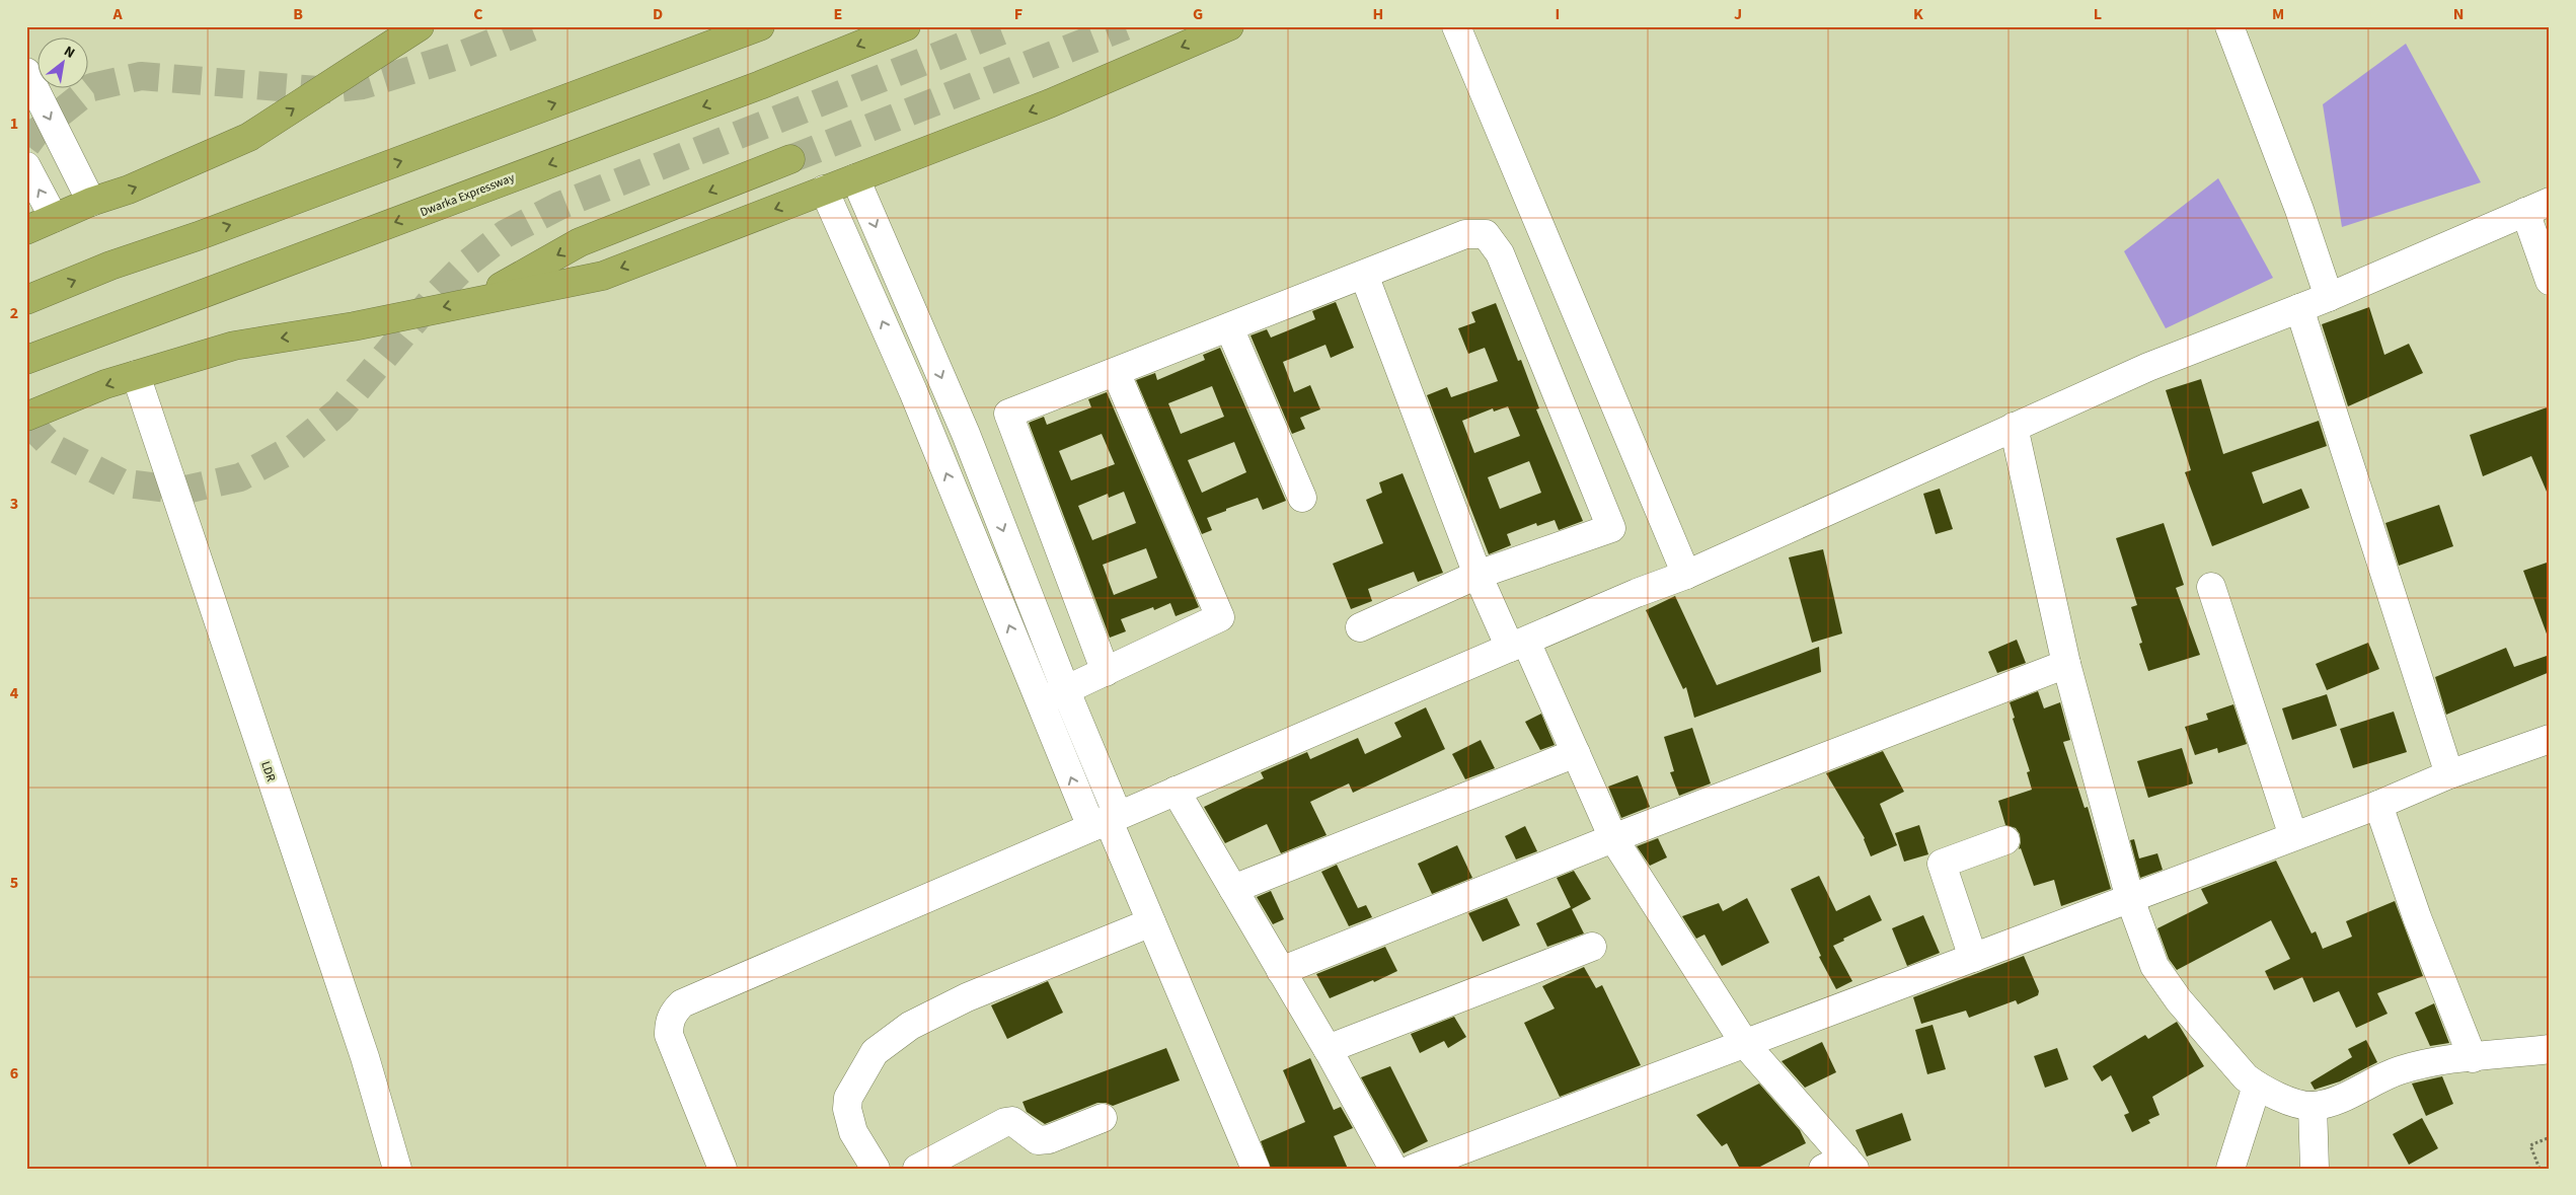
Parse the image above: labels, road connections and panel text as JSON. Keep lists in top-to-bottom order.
{
  "streets": {
    "highway": ["Dwarka Expressway"],
    "street": ["LDR"]
  },
  "north": "top right",
  "grid": {
    "columns": [
      "A",
      "B",
      "C",
      "D",
      "E",
      "F",
      "G",
      "H",
      "I",
      "J",
      "K",
      "L",
      "M",
      "N"
    ],
    "rows": [
      "1",
      "2",
      "3",
      "4",
      "5",
      "6"
    ]
  }
}
